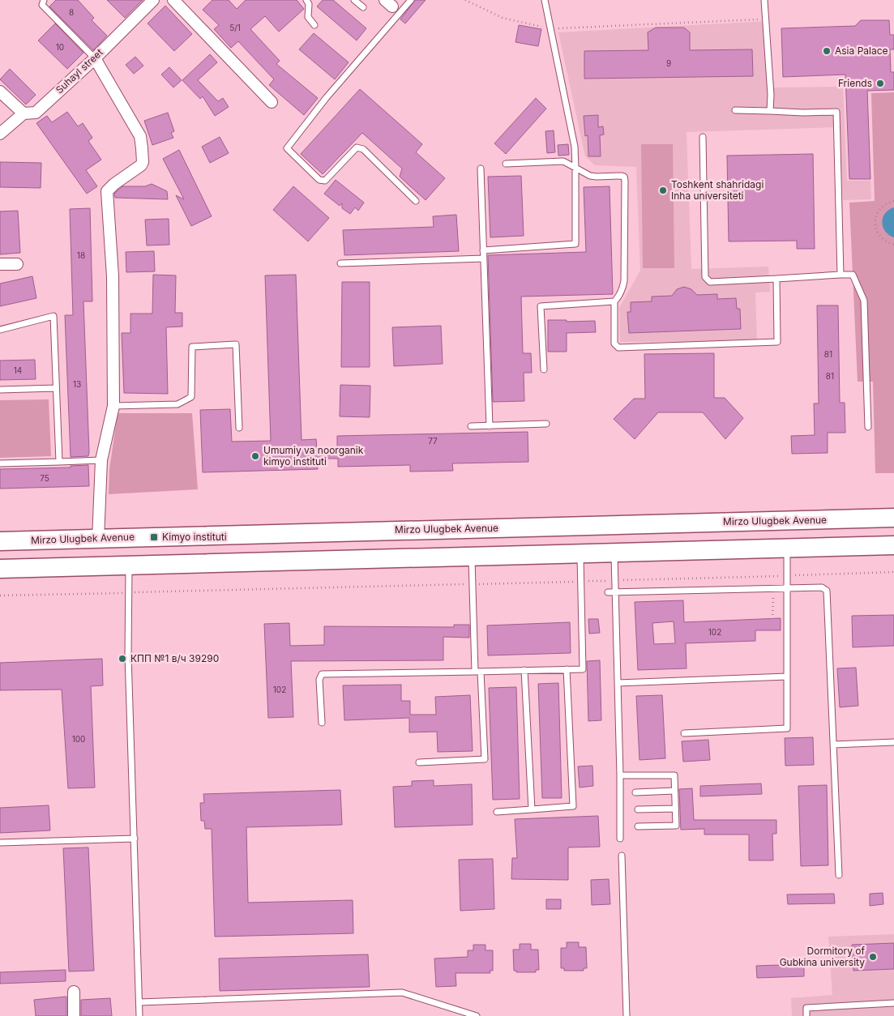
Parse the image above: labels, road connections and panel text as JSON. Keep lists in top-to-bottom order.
{
  "streets": {
    "main road": ["Mirzo Ulugbek Avenue"],
    "street": ["Suhayl street"]
  },
  "places": {
    "other": [
      "Asia Palace",
      "Friends",
      "Toshkent shahridagi Inha universiteti",
      "Umumiy va noorganik kimyo instituti",
      "КПП №1 в/ч 39290",
      "Dormitory of Gubkina university"
    ],
    "transit": ["Kimyo instituti"]
  },
  "house_numbers": [
    "8",
    "5/1",
    "10",
    "9",
    "18",
    "81",
    "14",
    "81",
    "13",
    "77",
    "75",
    "102",
    "102",
    "100"
  ]
}
